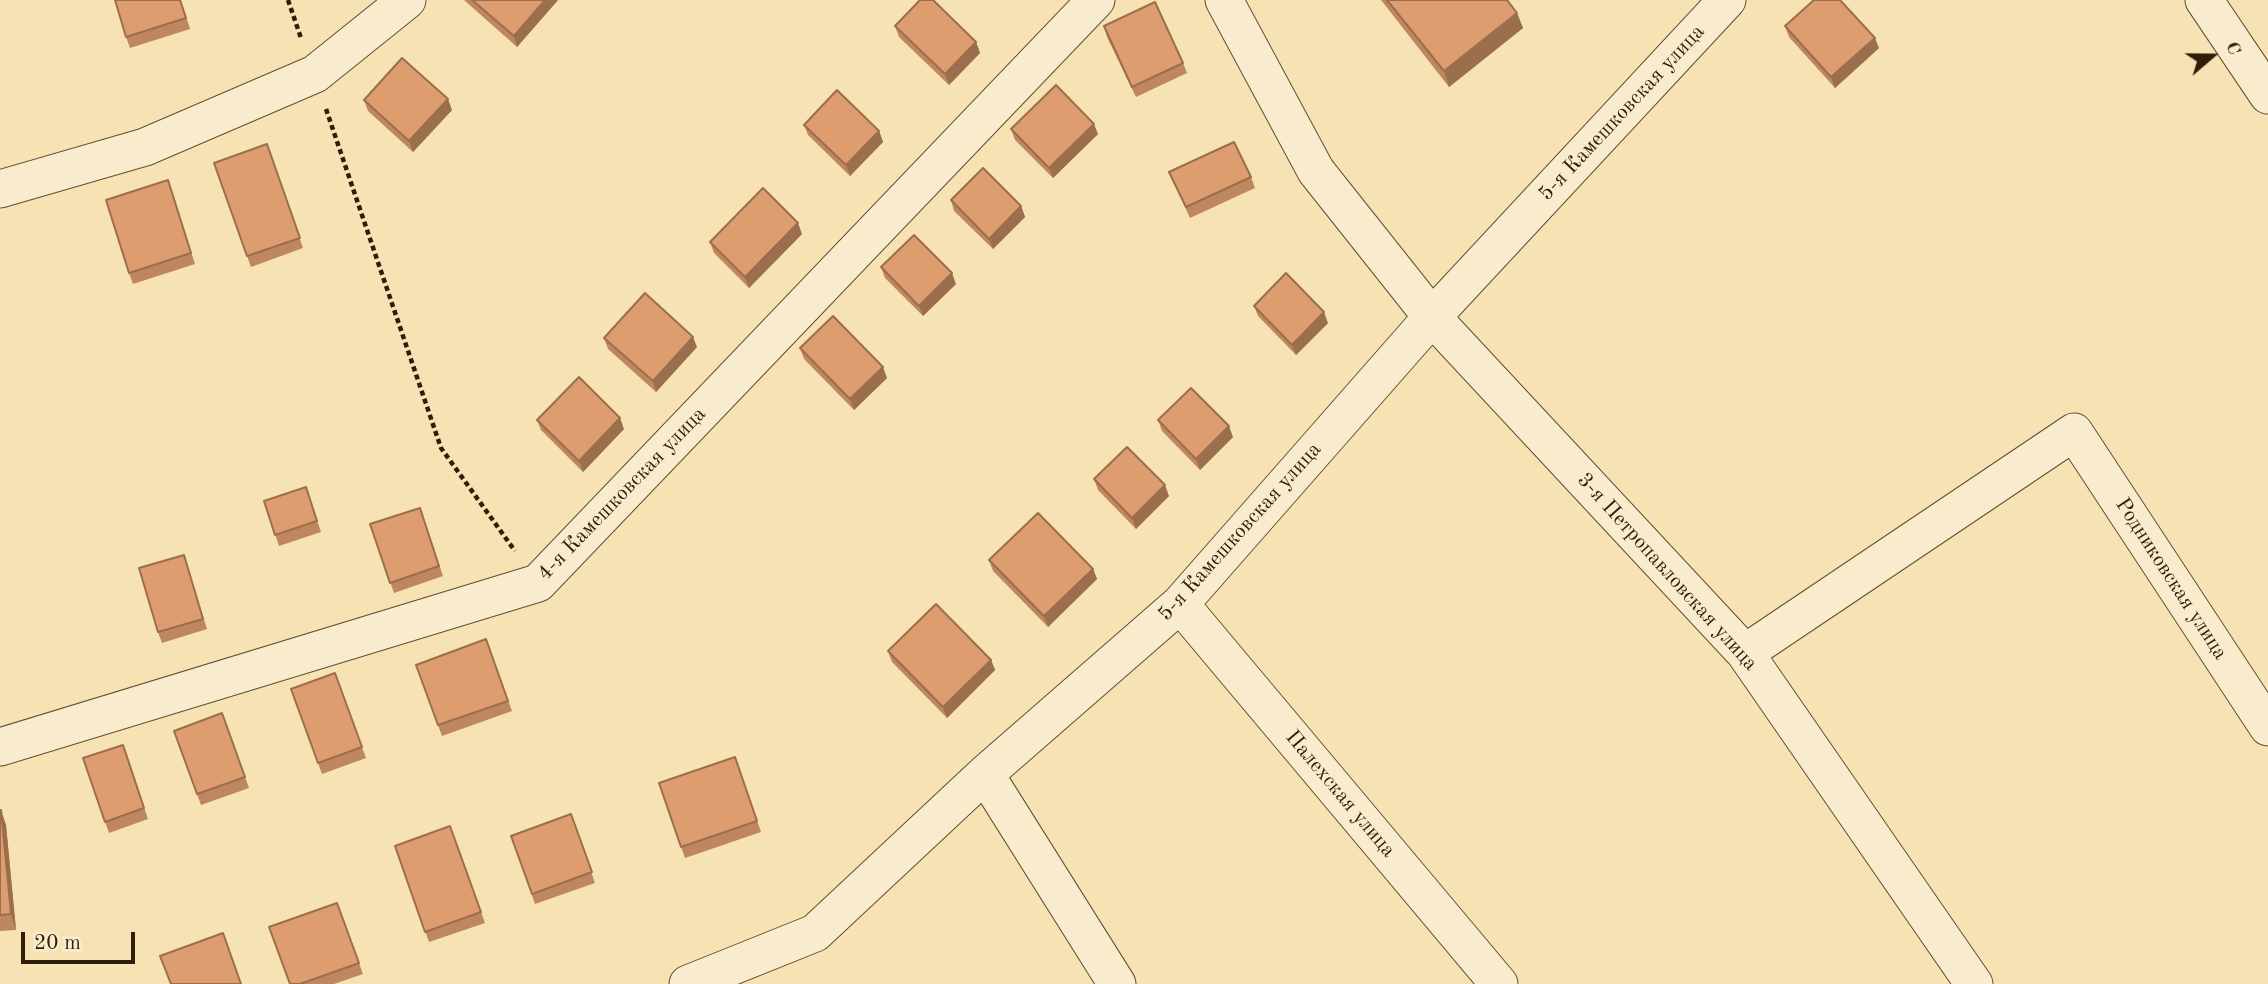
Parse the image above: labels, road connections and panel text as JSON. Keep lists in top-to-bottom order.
{
  "streets": {
    "street": [
      "5-я Камешковская улица",
      "4-я Камешковская улица",
      "3-я Петропавловская улица",
      "Родниковская улица",
      "Палехская улица"
    ]
  },
  "crossings": [
    ["5-я Камешковская улица", "3-я Петропавловская улица"],
    ["5-я Камешковская улица", "Палехская улица"],
    ["3-я Петропавловская улица", "Родниковская улица"]
  ],
  "scale_bar": "20 m",
  "north": "right"
}
